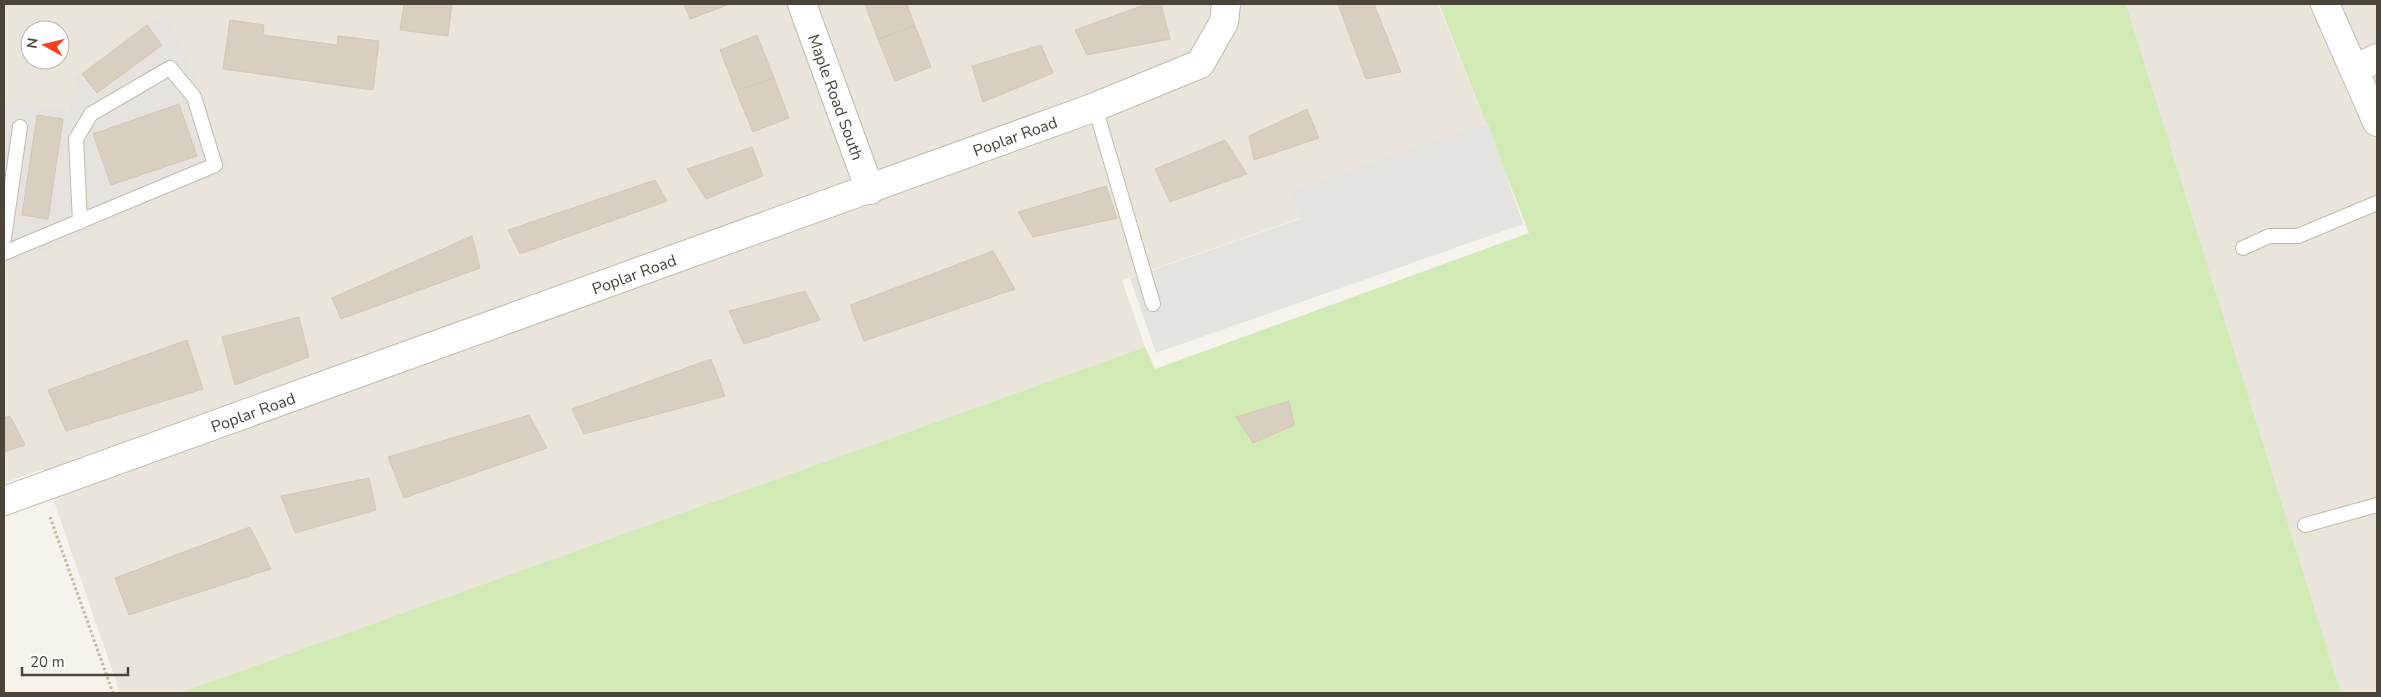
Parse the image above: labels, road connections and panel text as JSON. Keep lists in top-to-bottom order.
{
  "streets": {
    "street": ["Maple Road South", "Poplar Road"]
  },
  "crossings": [
    ["Maple Road South", "Poplar Road"]
  ],
  "scale_bar": "20 m",
  "north": "left"
}
